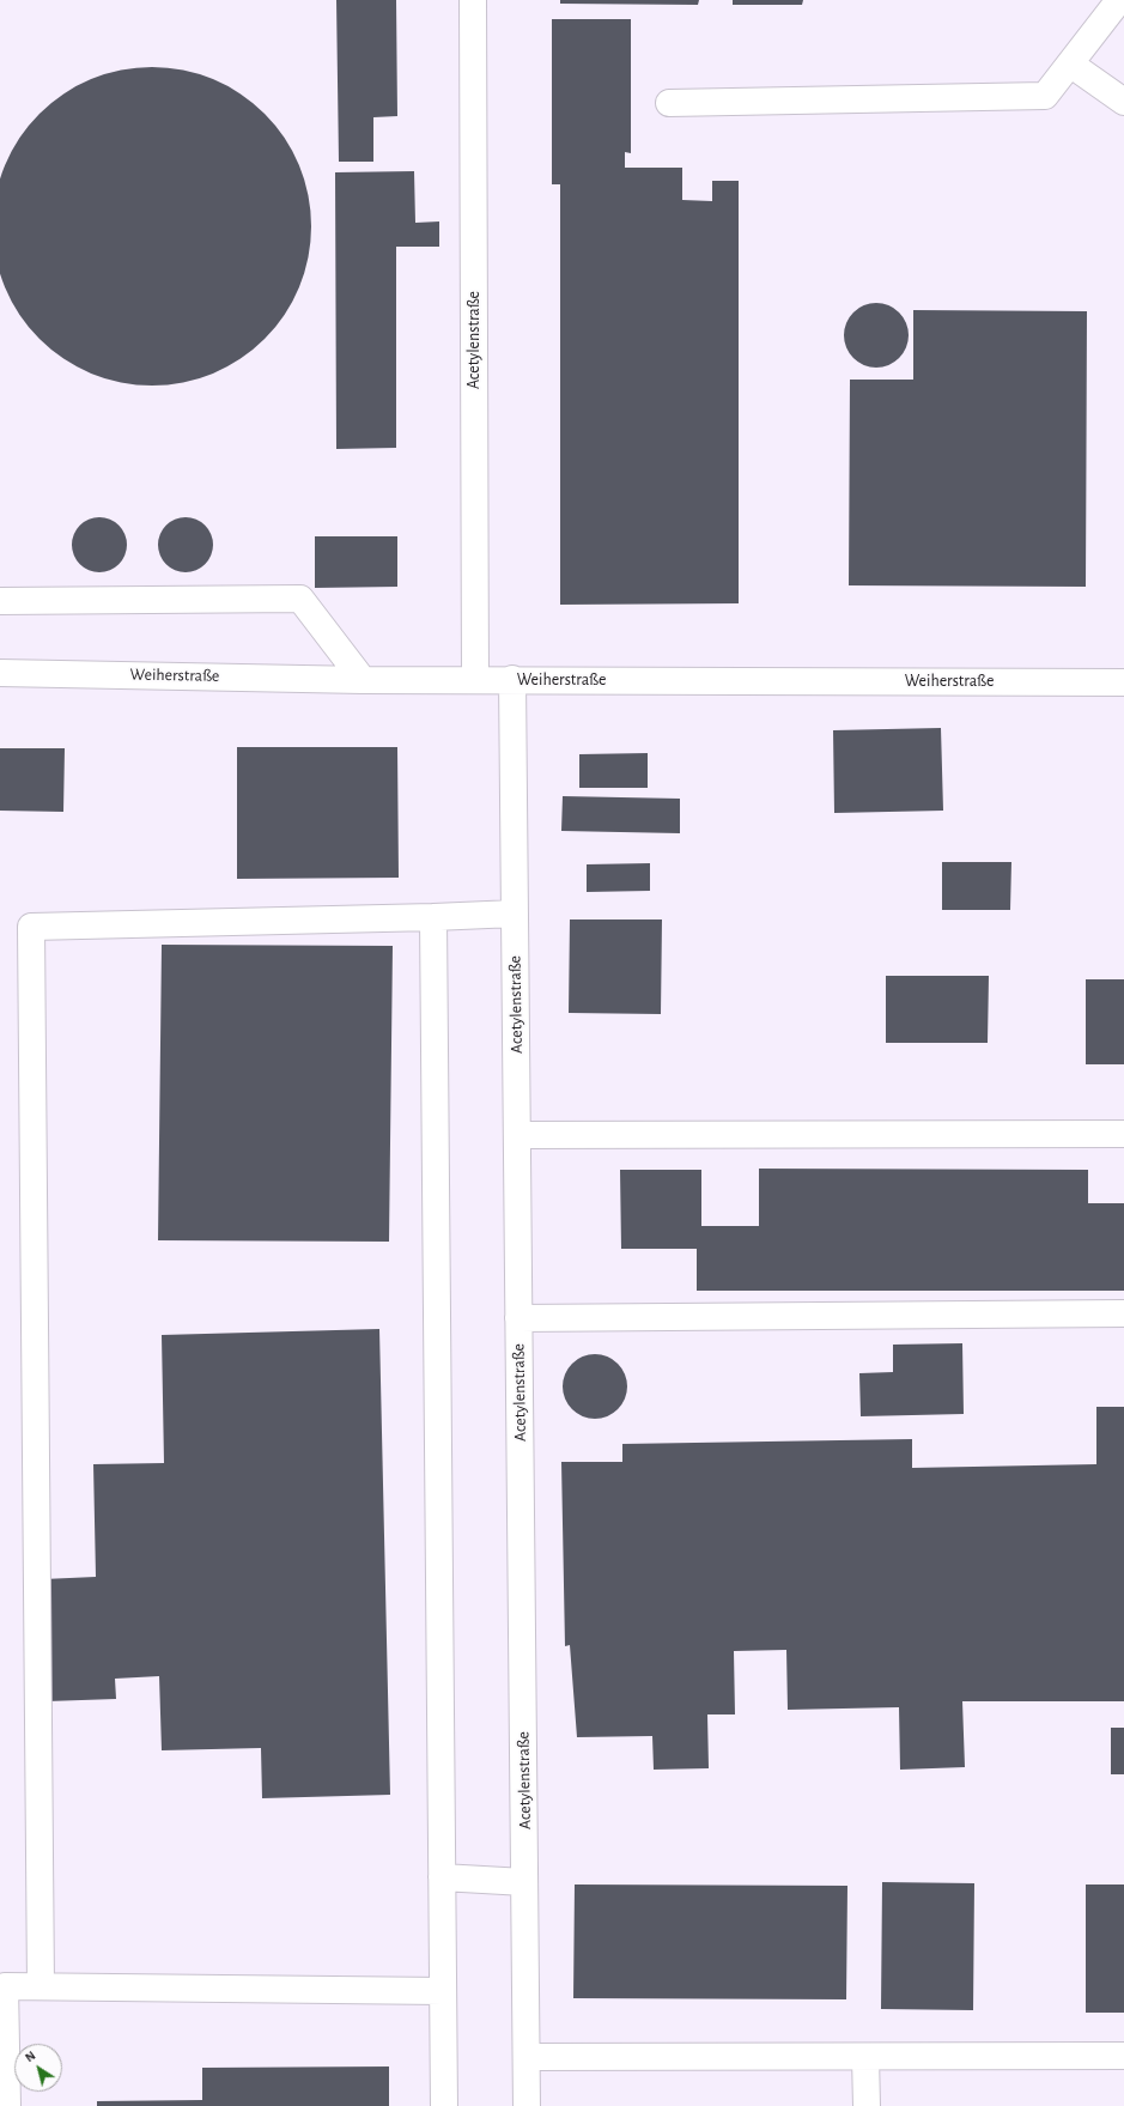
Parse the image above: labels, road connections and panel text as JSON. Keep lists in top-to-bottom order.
{
  "streets": {
    "street": ["Acetylenstraße", "Weiherstraße"]
  },
  "crossings": [
    ["Acetylenstraße", "Weiherstraße"]
  ],
  "north": "top left"
}
